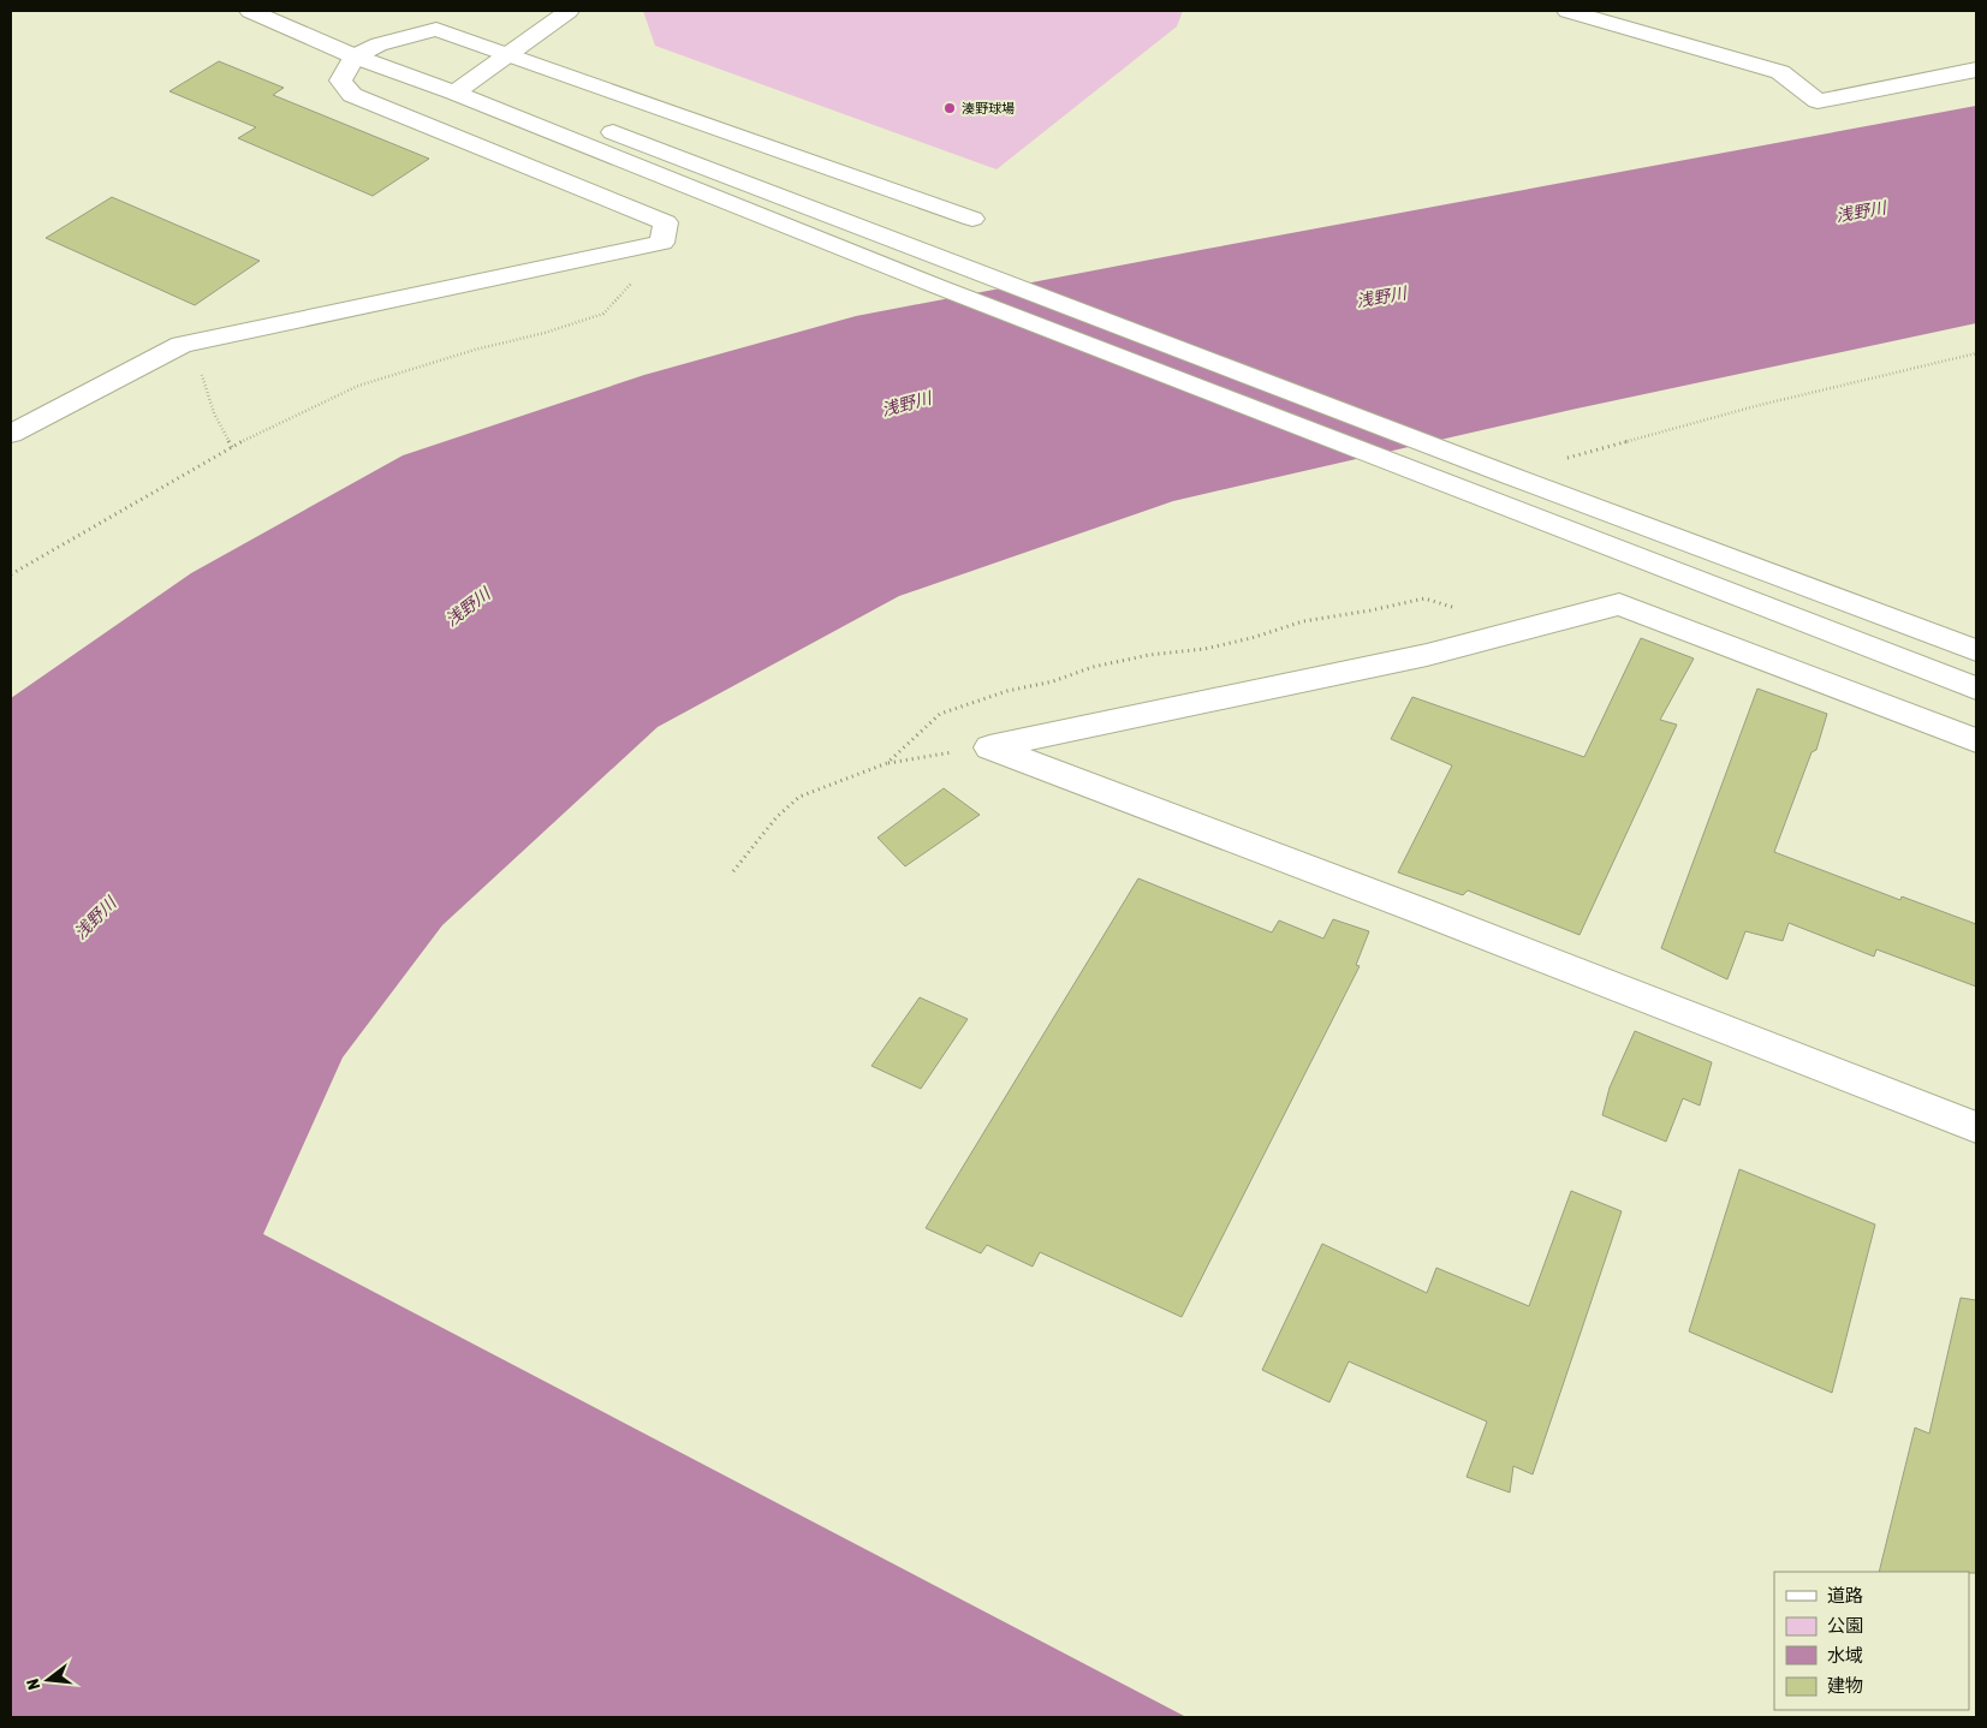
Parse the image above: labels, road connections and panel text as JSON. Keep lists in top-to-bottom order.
{
  "water": ["浅野川"],
  "places": ["湊野球場"],
  "legend": [
    "道路",
    "公園",
    "水域",
    "建物"
  ],
  "north": "left"
}
